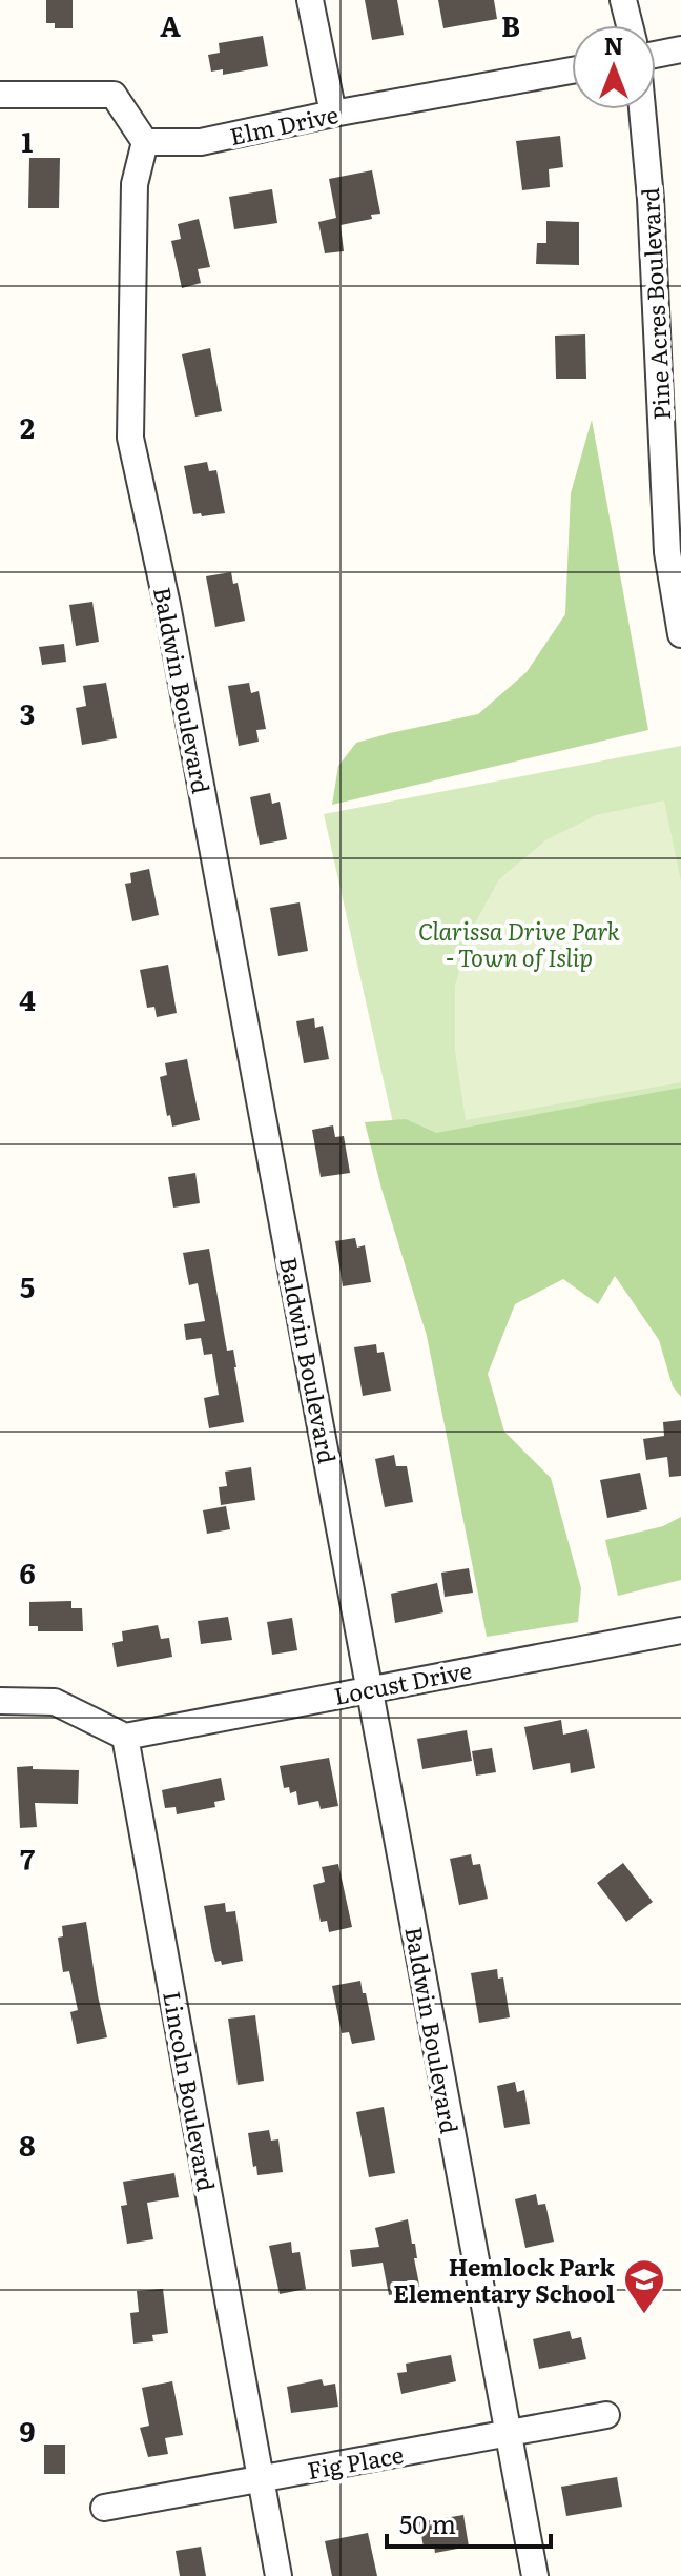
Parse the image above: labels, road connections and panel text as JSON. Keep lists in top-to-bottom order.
{
  "streets": {
    "street": [
      "Elm Drive",
      "Pine Acres Boulevard",
      "Baldwin Boulevard",
      "Locust Drive",
      "Lincoln Boulevard",
      "Fig Place"
    ]
  },
  "crossings": [
    ["Elm Drive", "Baldwin Boulevard"],
    ["Baldwin Boulevard", "Locust Drive"],
    ["Baldwin Boulevard", "Fig Place"],
    ["Locust Drive", "Lincoln Boulevard"],
    ["Lincoln Boulevard", "Fig Place"]
  ],
  "parks": ["Clarissa Drive Park - Town of Islip"],
  "places": {
    "school or university": ["Hemlock Park Elementary School"]
  },
  "scale_bar": "50 m",
  "north": "top",
  "grid": {
    "columns": ["A", "B"],
    "rows": [
      "1",
      "2",
      "3",
      "4",
      "5",
      "6",
      "7",
      "8",
      "9"
    ]
  }
}
